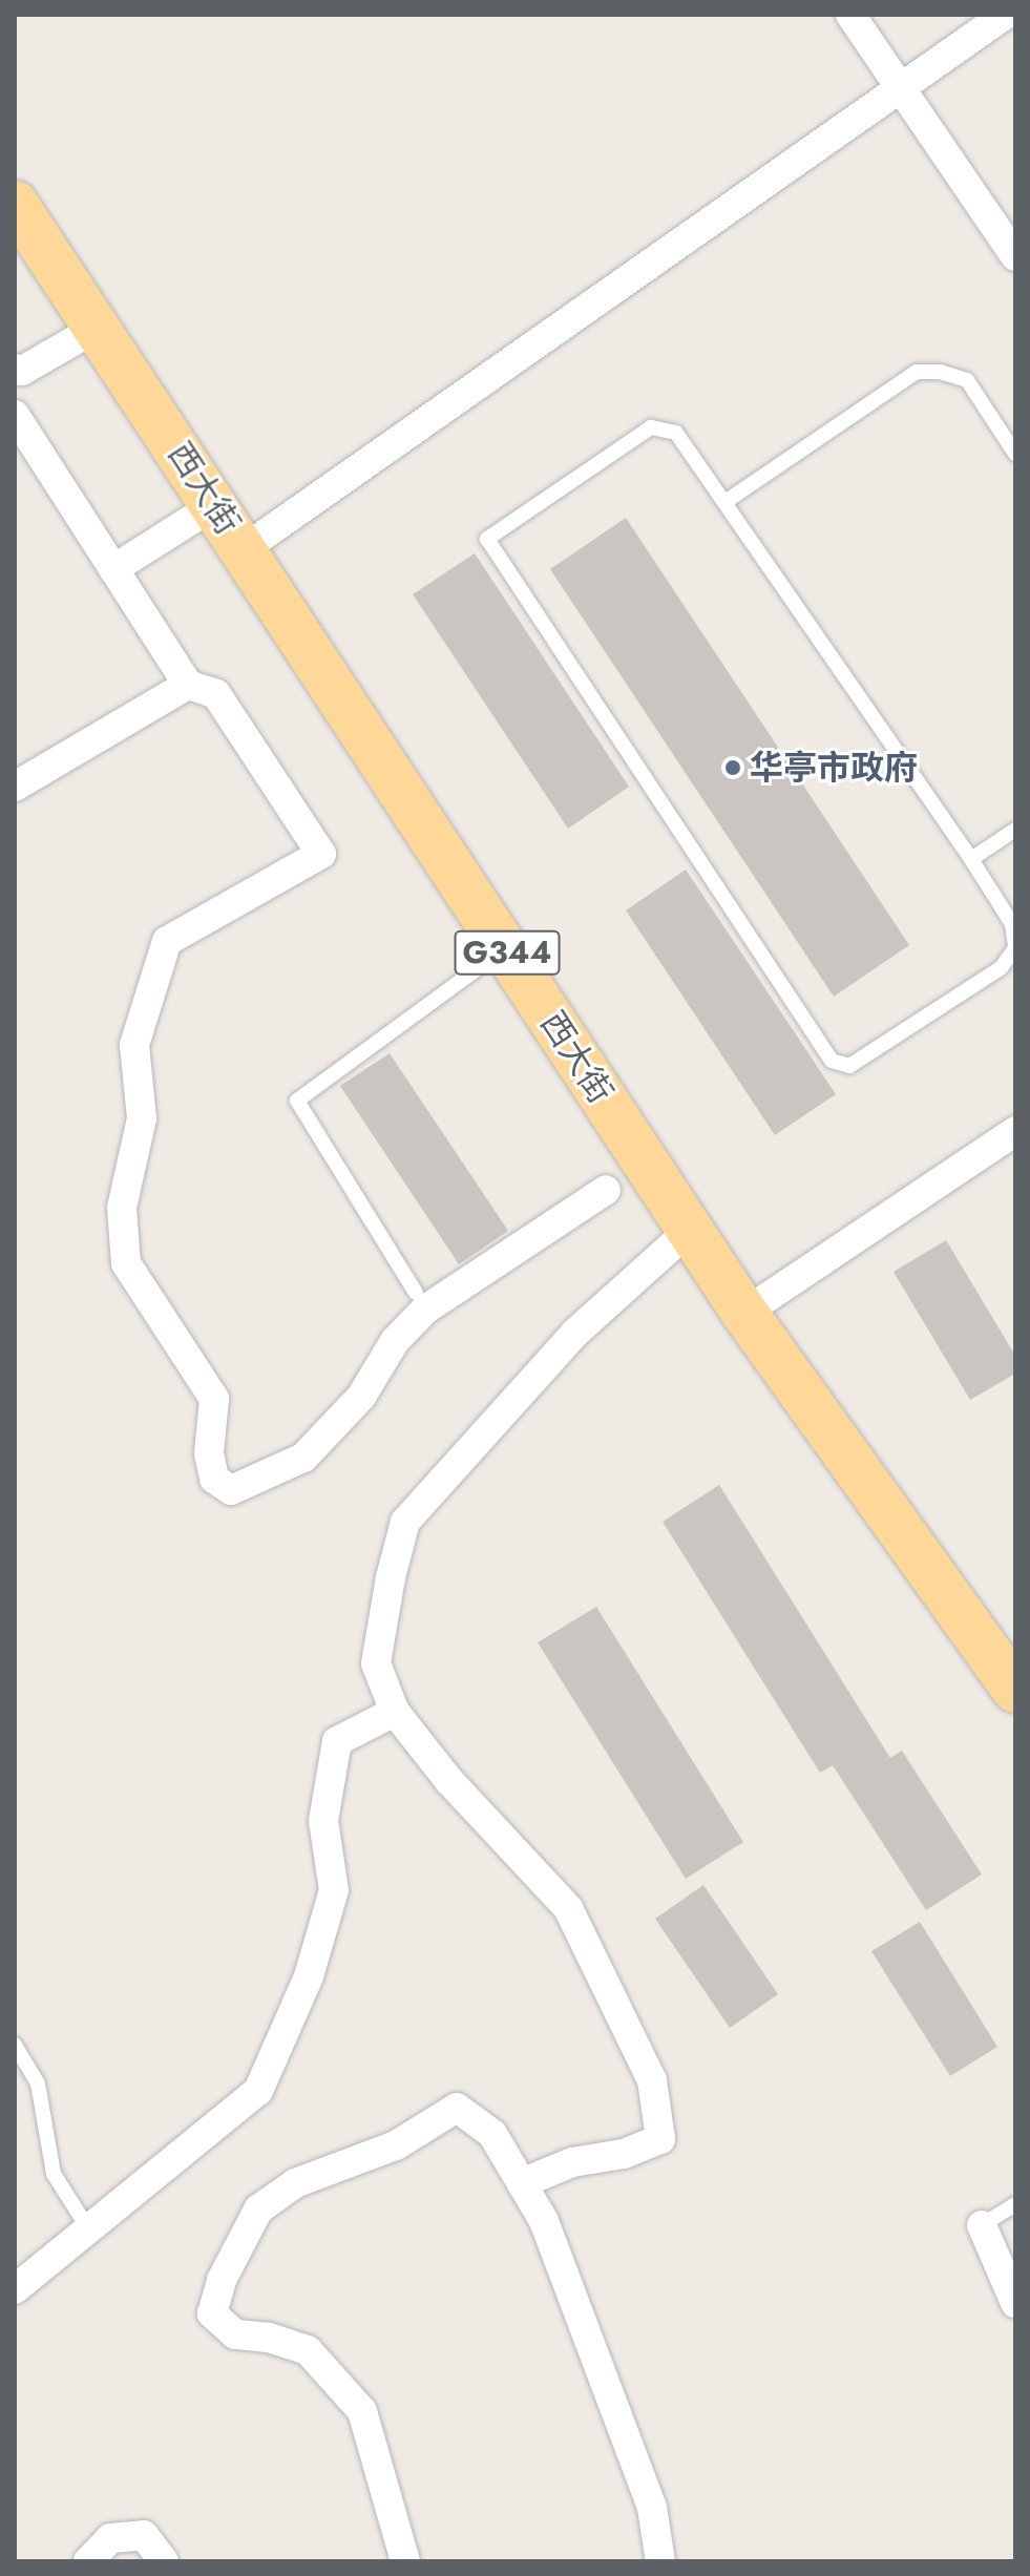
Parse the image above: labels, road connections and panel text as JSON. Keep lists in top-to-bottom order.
{
  "streets": {
    "highway": ["西大街", "G344"]
  },
  "places": ["华亭市政府"]
}
